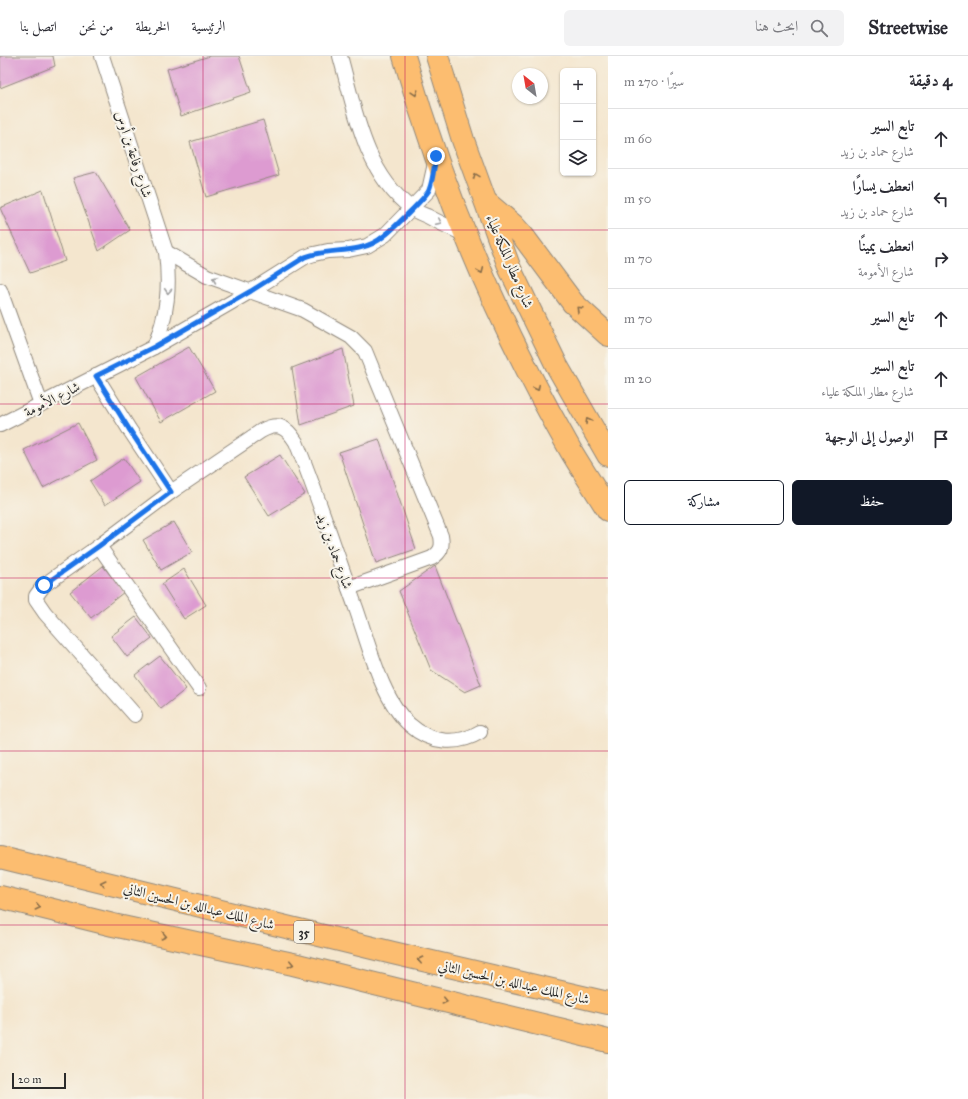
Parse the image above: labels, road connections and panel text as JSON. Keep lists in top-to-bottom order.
{
  "streets": {
    "highway": ["شارع مطار الملكة علياء", "شارع الملك عبدالله بن الحسين الثاني", "35"],
    "street": ["شارع رفاعة بن أوس", "شارع الأمومة", "شارع حماد بن زيد"]
  },
  "crossings": [
    ["شارع رفاعة بن أوس", "شارع الأمومة"],
    ["شارع مطار الملكة علياء", "شارع الأمومة"]
  ],
  "scale_bar": "20 m",
  "north": "top left",
  "page": {
    "header": "Streetwise",
    "search": "ابحث هنا",
    "nav": [
      "الرئيسية",
      "الخريطة",
      "من نحن",
      "اتصل بنا"
    ],
    "heading": ["4 دقيقة", "سيرًا · 270 m"],
    "map_buttons": ["+", "−"],
    "list": [
      ["تابع السير", "شارع حماد بن زيد", "60 m"],
      ["انعطف يسارًا", "شارع حماد بن زيد", "50 m"],
      ["انعطف يمينًا", "شارع الأمومة", "70 m"],
      ["تابع السير", "70 m"],
      ["تابع السير", "شارع مطار الملكة علياء", "20 m"],
      "الوصول إلى الوجهة"
    ],
    "buttons": ["حفظ", "مشاركة"],
    "scale": "20 m"
  }
}
